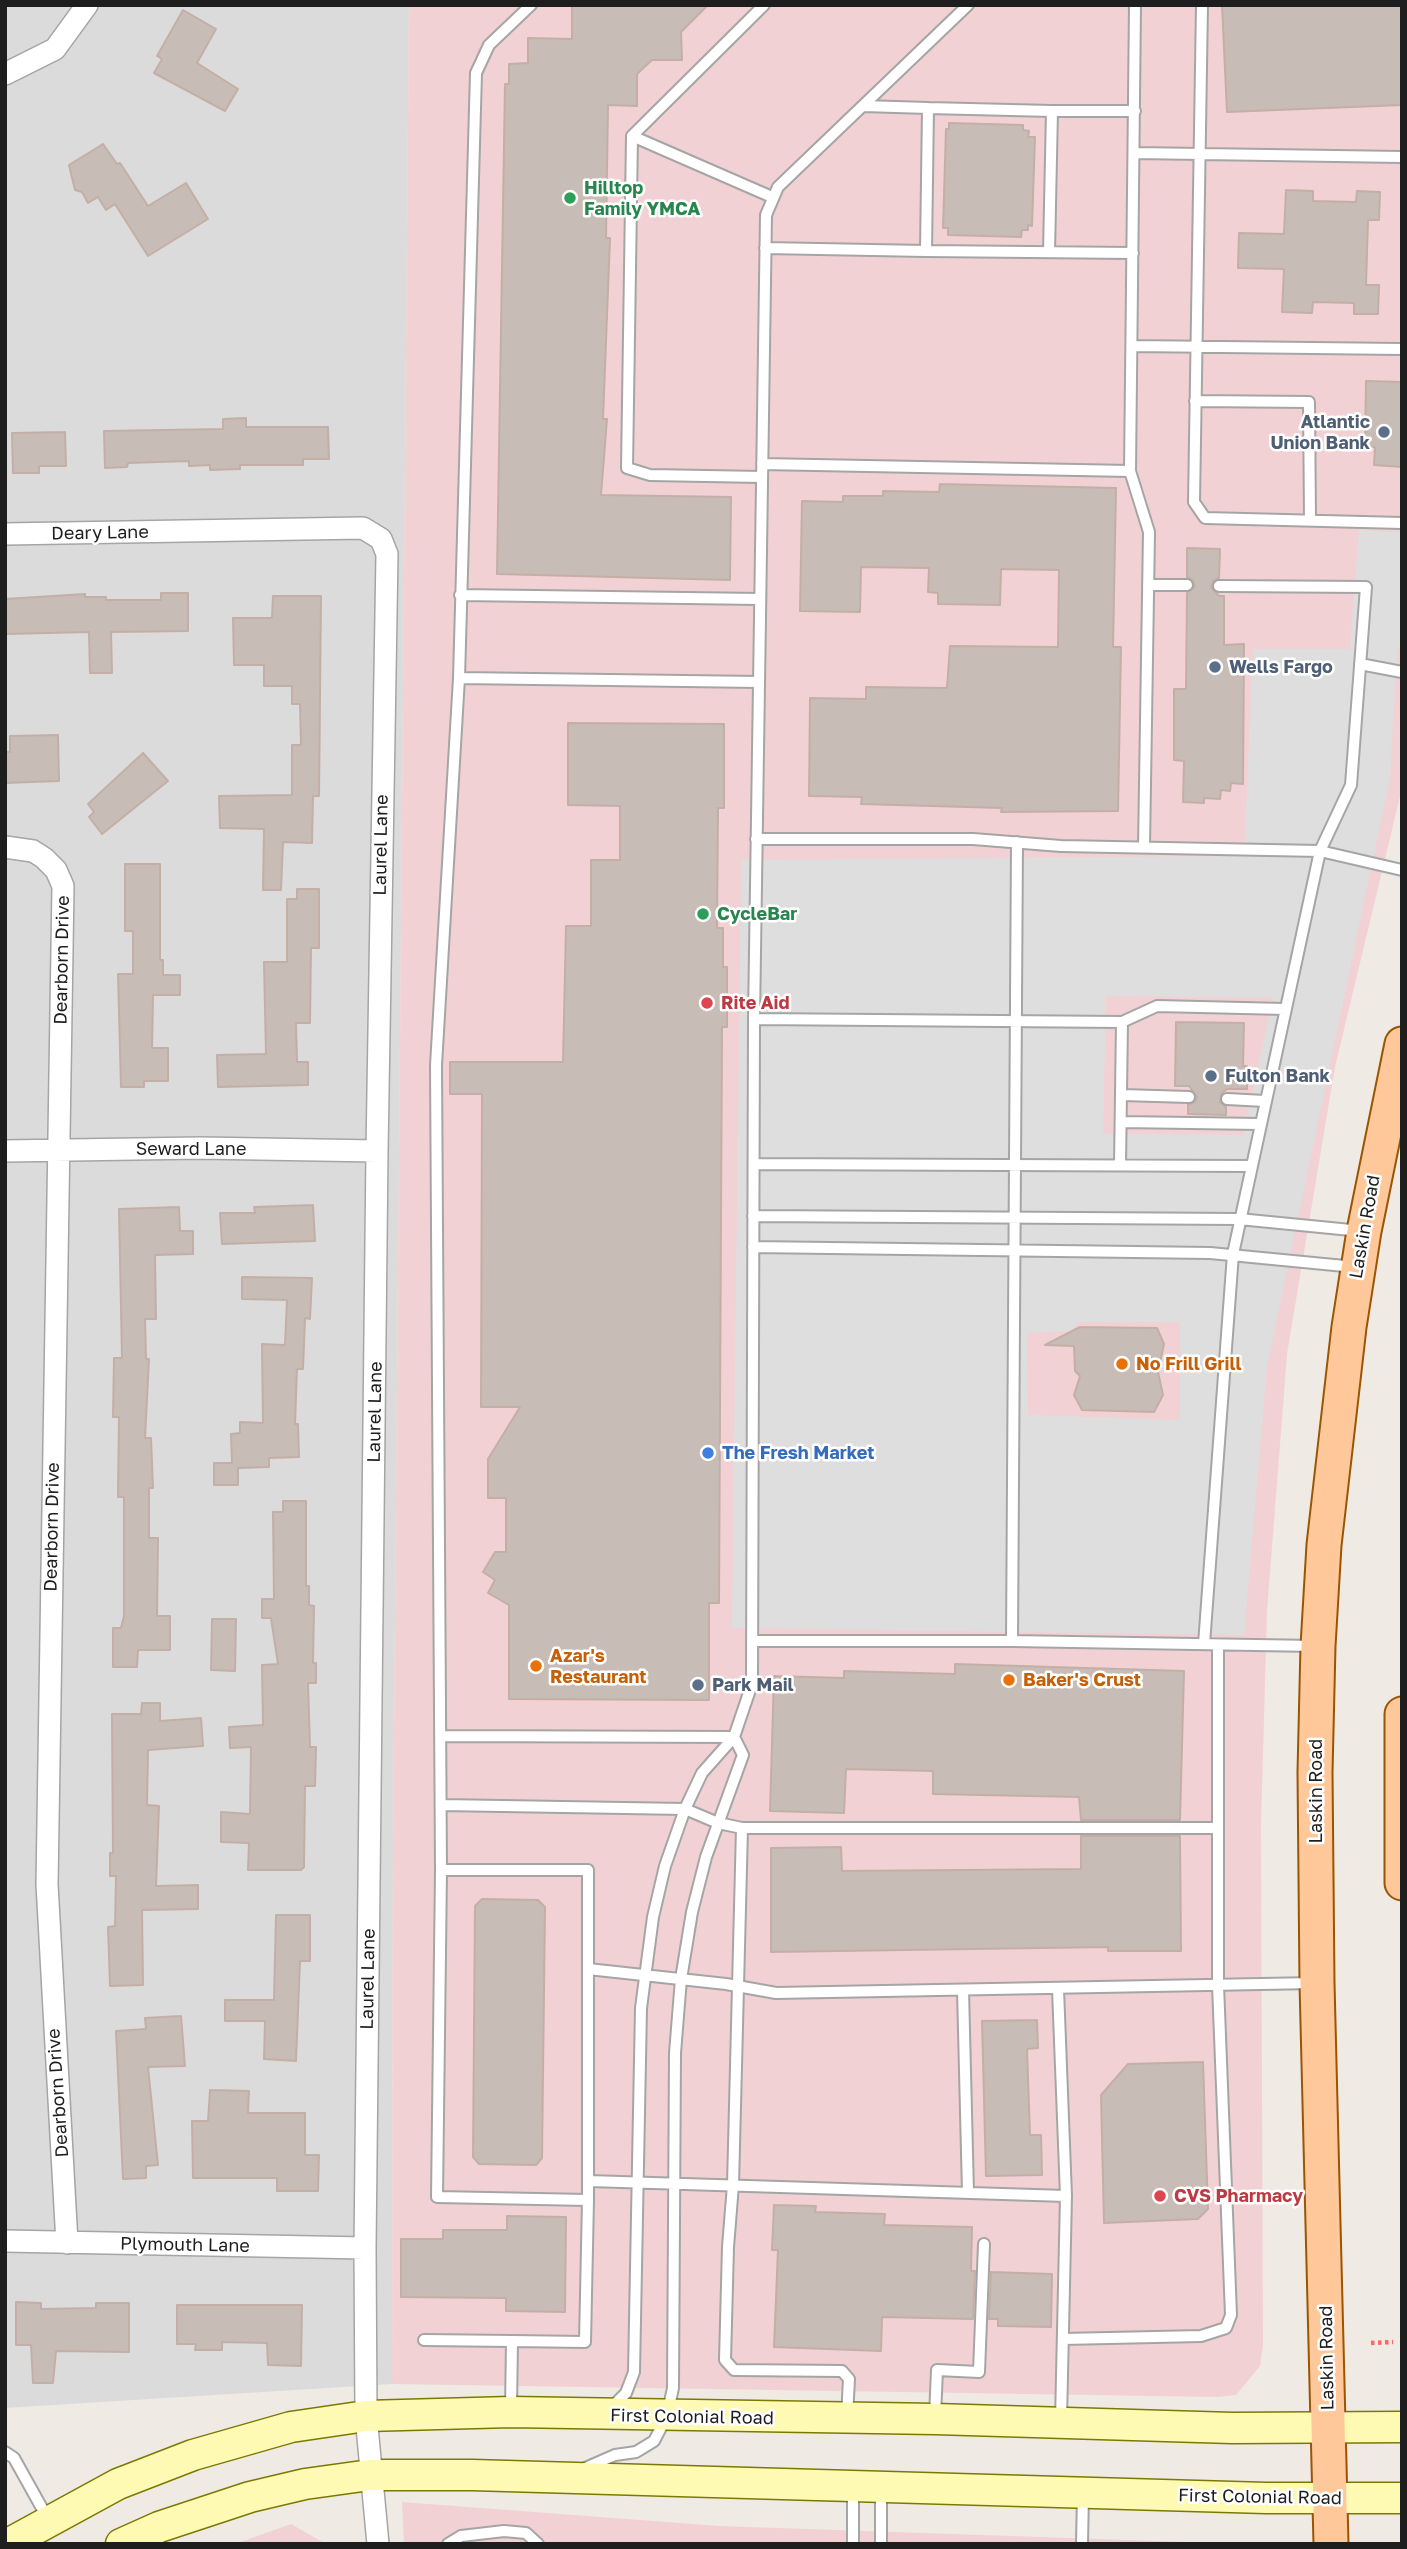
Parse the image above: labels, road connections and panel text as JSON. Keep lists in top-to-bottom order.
{
  "streets": {
    "main road": ["Laskin Road", "First Colonial Road"],
    "street": [
      "Deary Lane",
      "Laurel Lane",
      "Dearborn Drive",
      "Seward Lane",
      "Plymouth Lane"
    ]
  },
  "crossings": [
    ["Deary Lane", "Laurel Lane"],
    ["Laurel Lane", "Seward Lane"],
    ["Laurel Lane", "Plymouth Lane"],
    ["Laurel Lane", "First Colonial Road"],
    ["Dearborn Drive", "Seward Lane"],
    ["Dearborn Drive", "Plymouth Lane"],
    ["Laskin Road", "First Colonial Road"]
  ],
  "places": [
    "Hilltop Family YMCA",
    "Atlantic Union Bank",
    "Wells Fargo",
    "CycleBar",
    "Rite Aid",
    "Fulton Bank",
    "No Frill Grill",
    "The Fresh Market",
    "Azar's Restaurant",
    "Baker's Crust",
    "Park Mail",
    "CVS Pharmacy"
  ]
}
